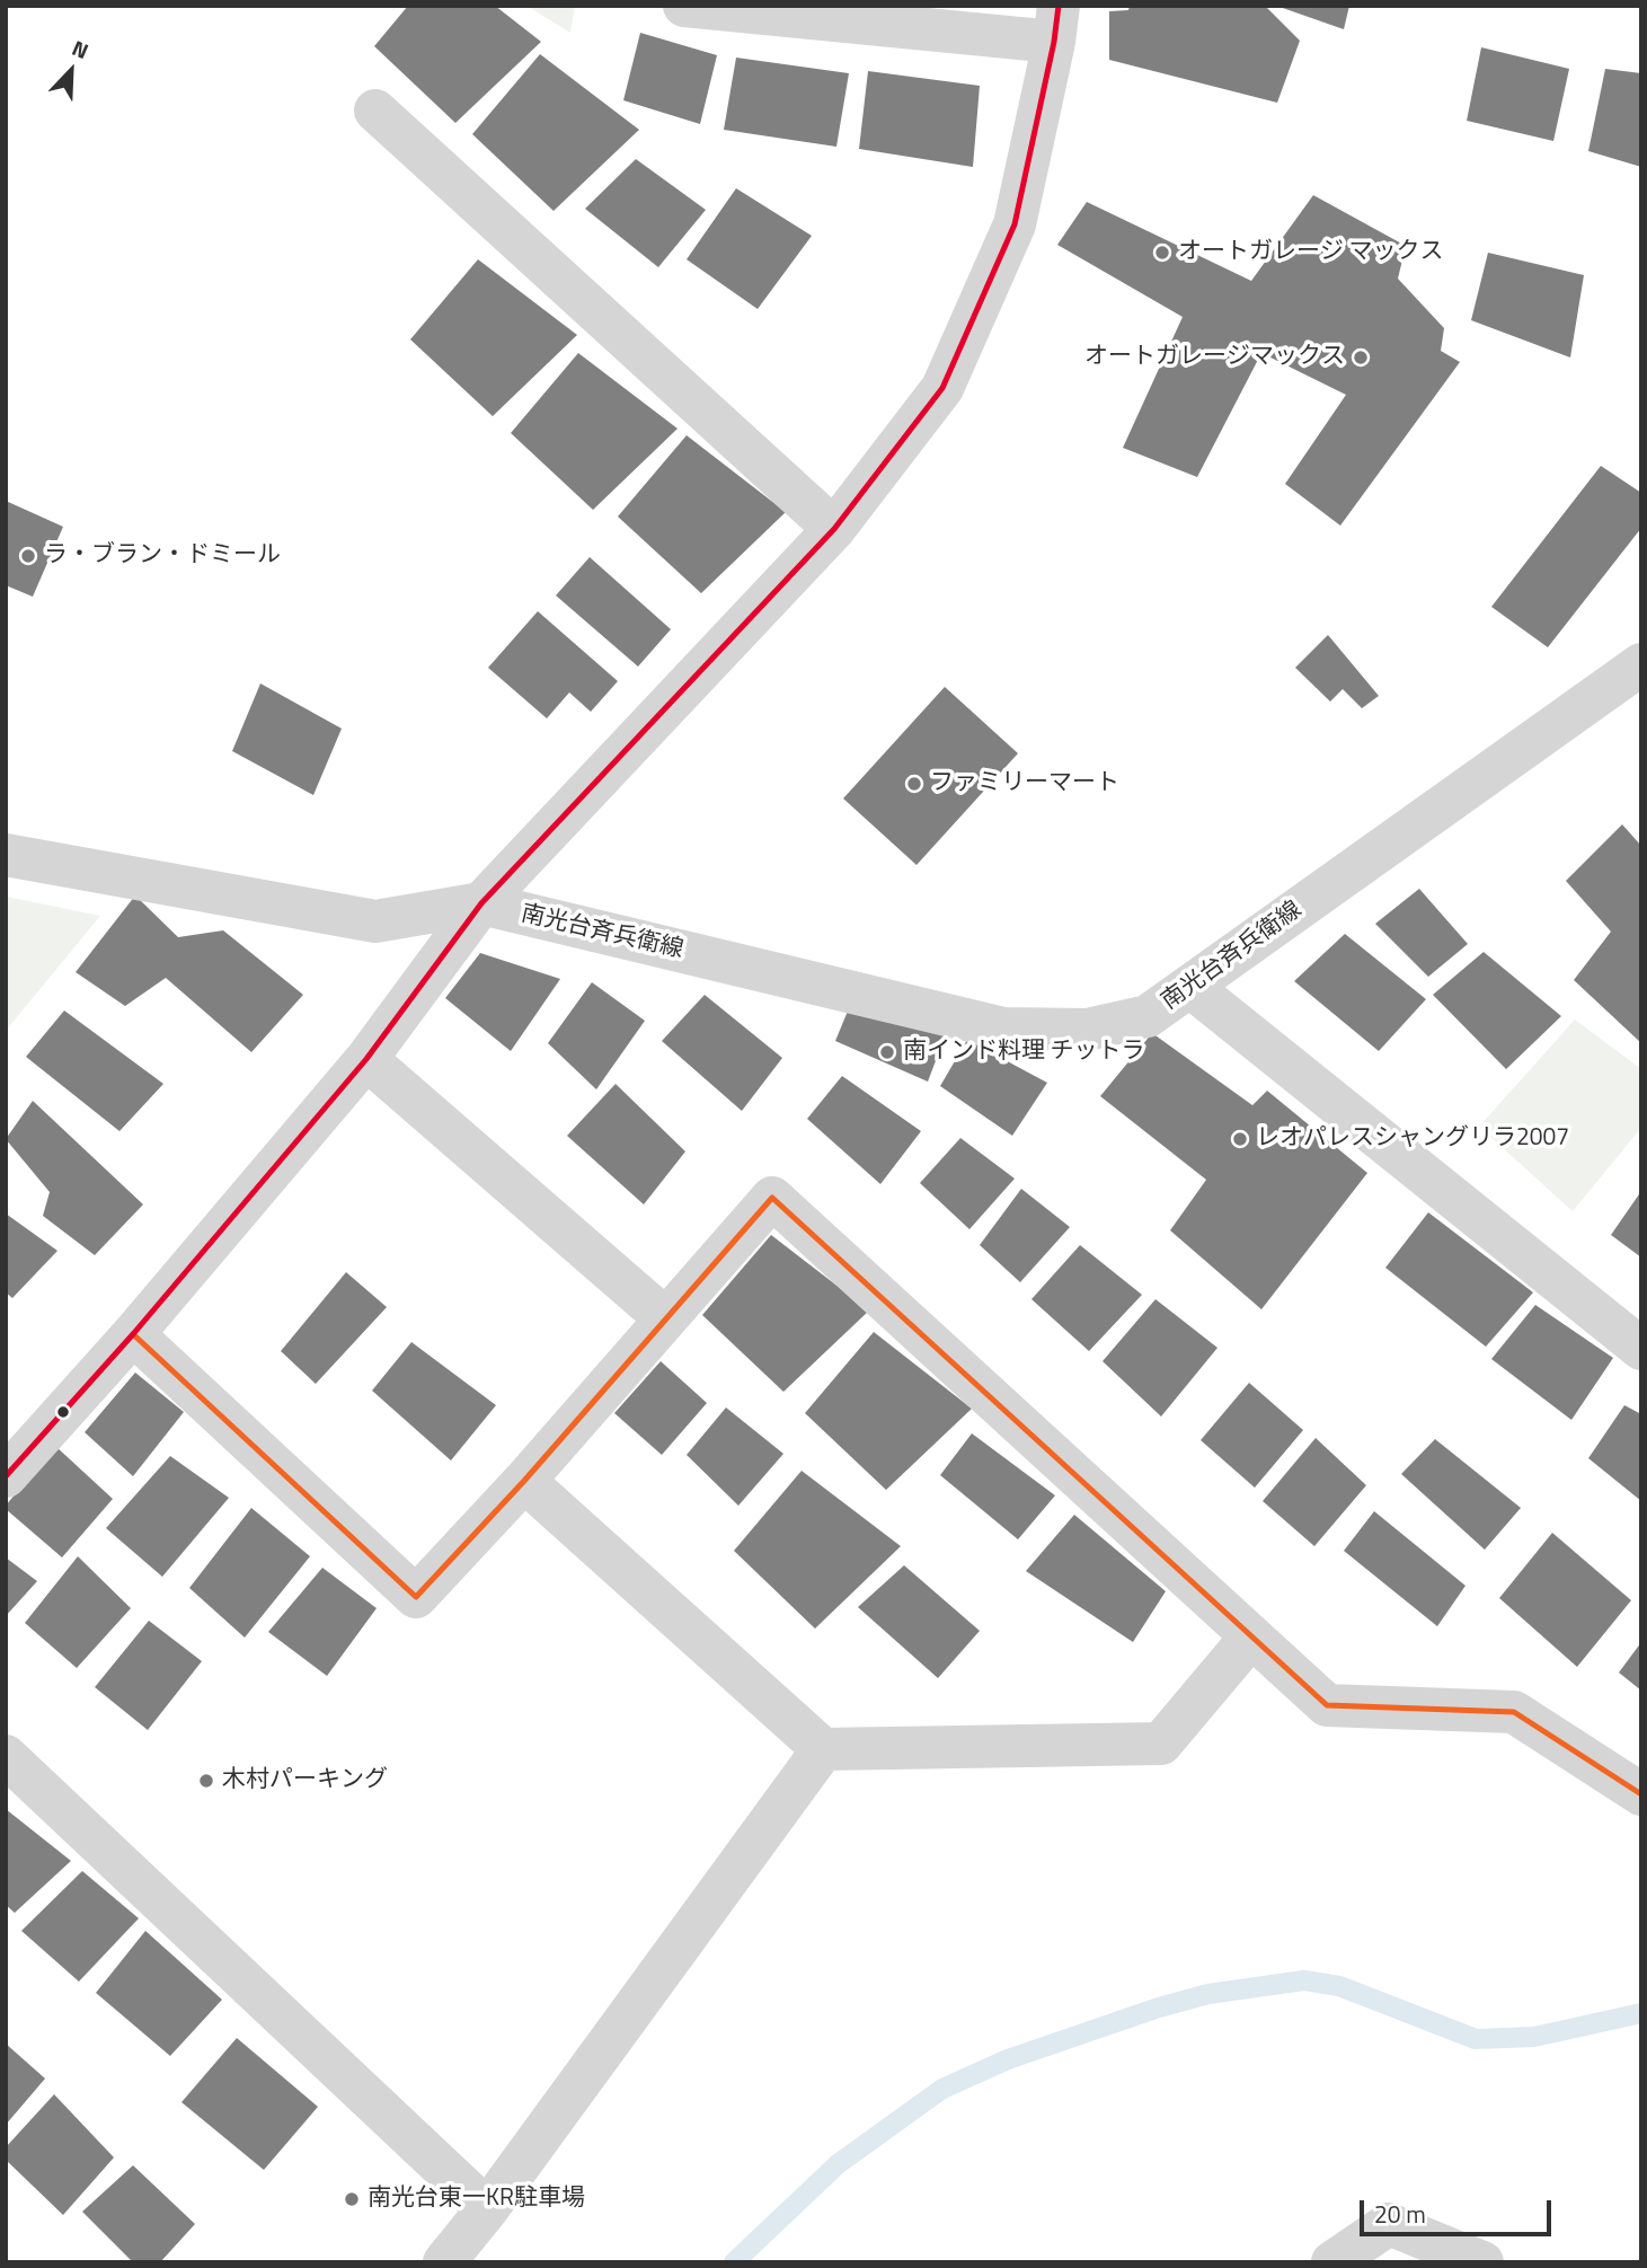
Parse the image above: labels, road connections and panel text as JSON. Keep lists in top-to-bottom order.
{
  "streets": {
    "street": ["南光台斉兵衛線"]
  },
  "places": [
    "オートガレージ マックス",
    "オートガレージマックス",
    "ラ・ブラン・ドミール",
    "ファミリーマート",
    "南インド料理 チットラ",
    "レオパレスシャングリラ2007",
    "木村パーキング",
    "南光台東一KR駐車場"
  ],
  "scale_bar": "20 m",
  "north": "top right"
}
